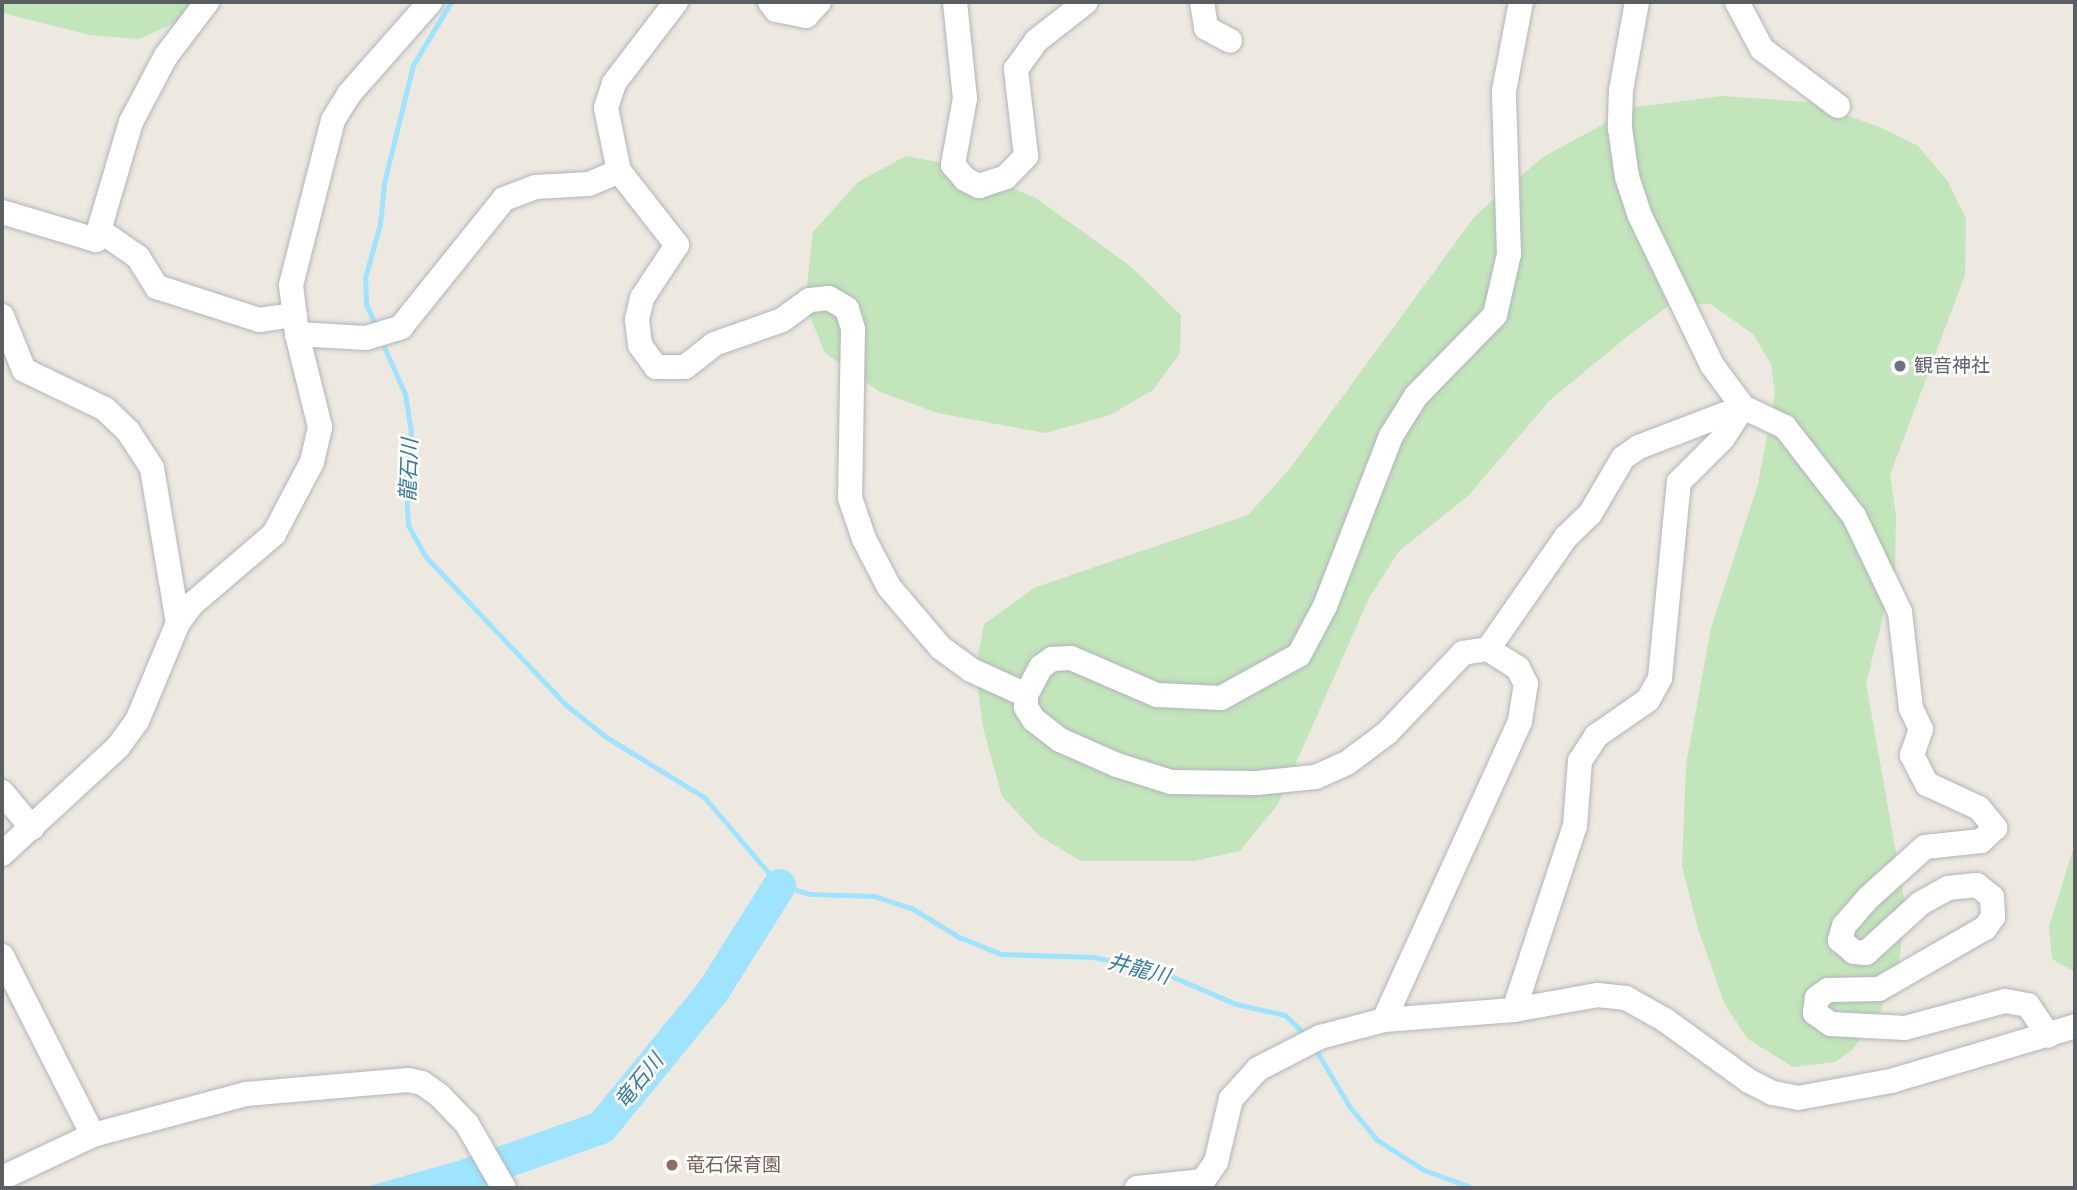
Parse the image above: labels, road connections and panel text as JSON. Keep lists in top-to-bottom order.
{
  "water": ["龍石川", "井龍川", "竜石川"],
  "places": ["観音神社", "竜石保育園"]
}
